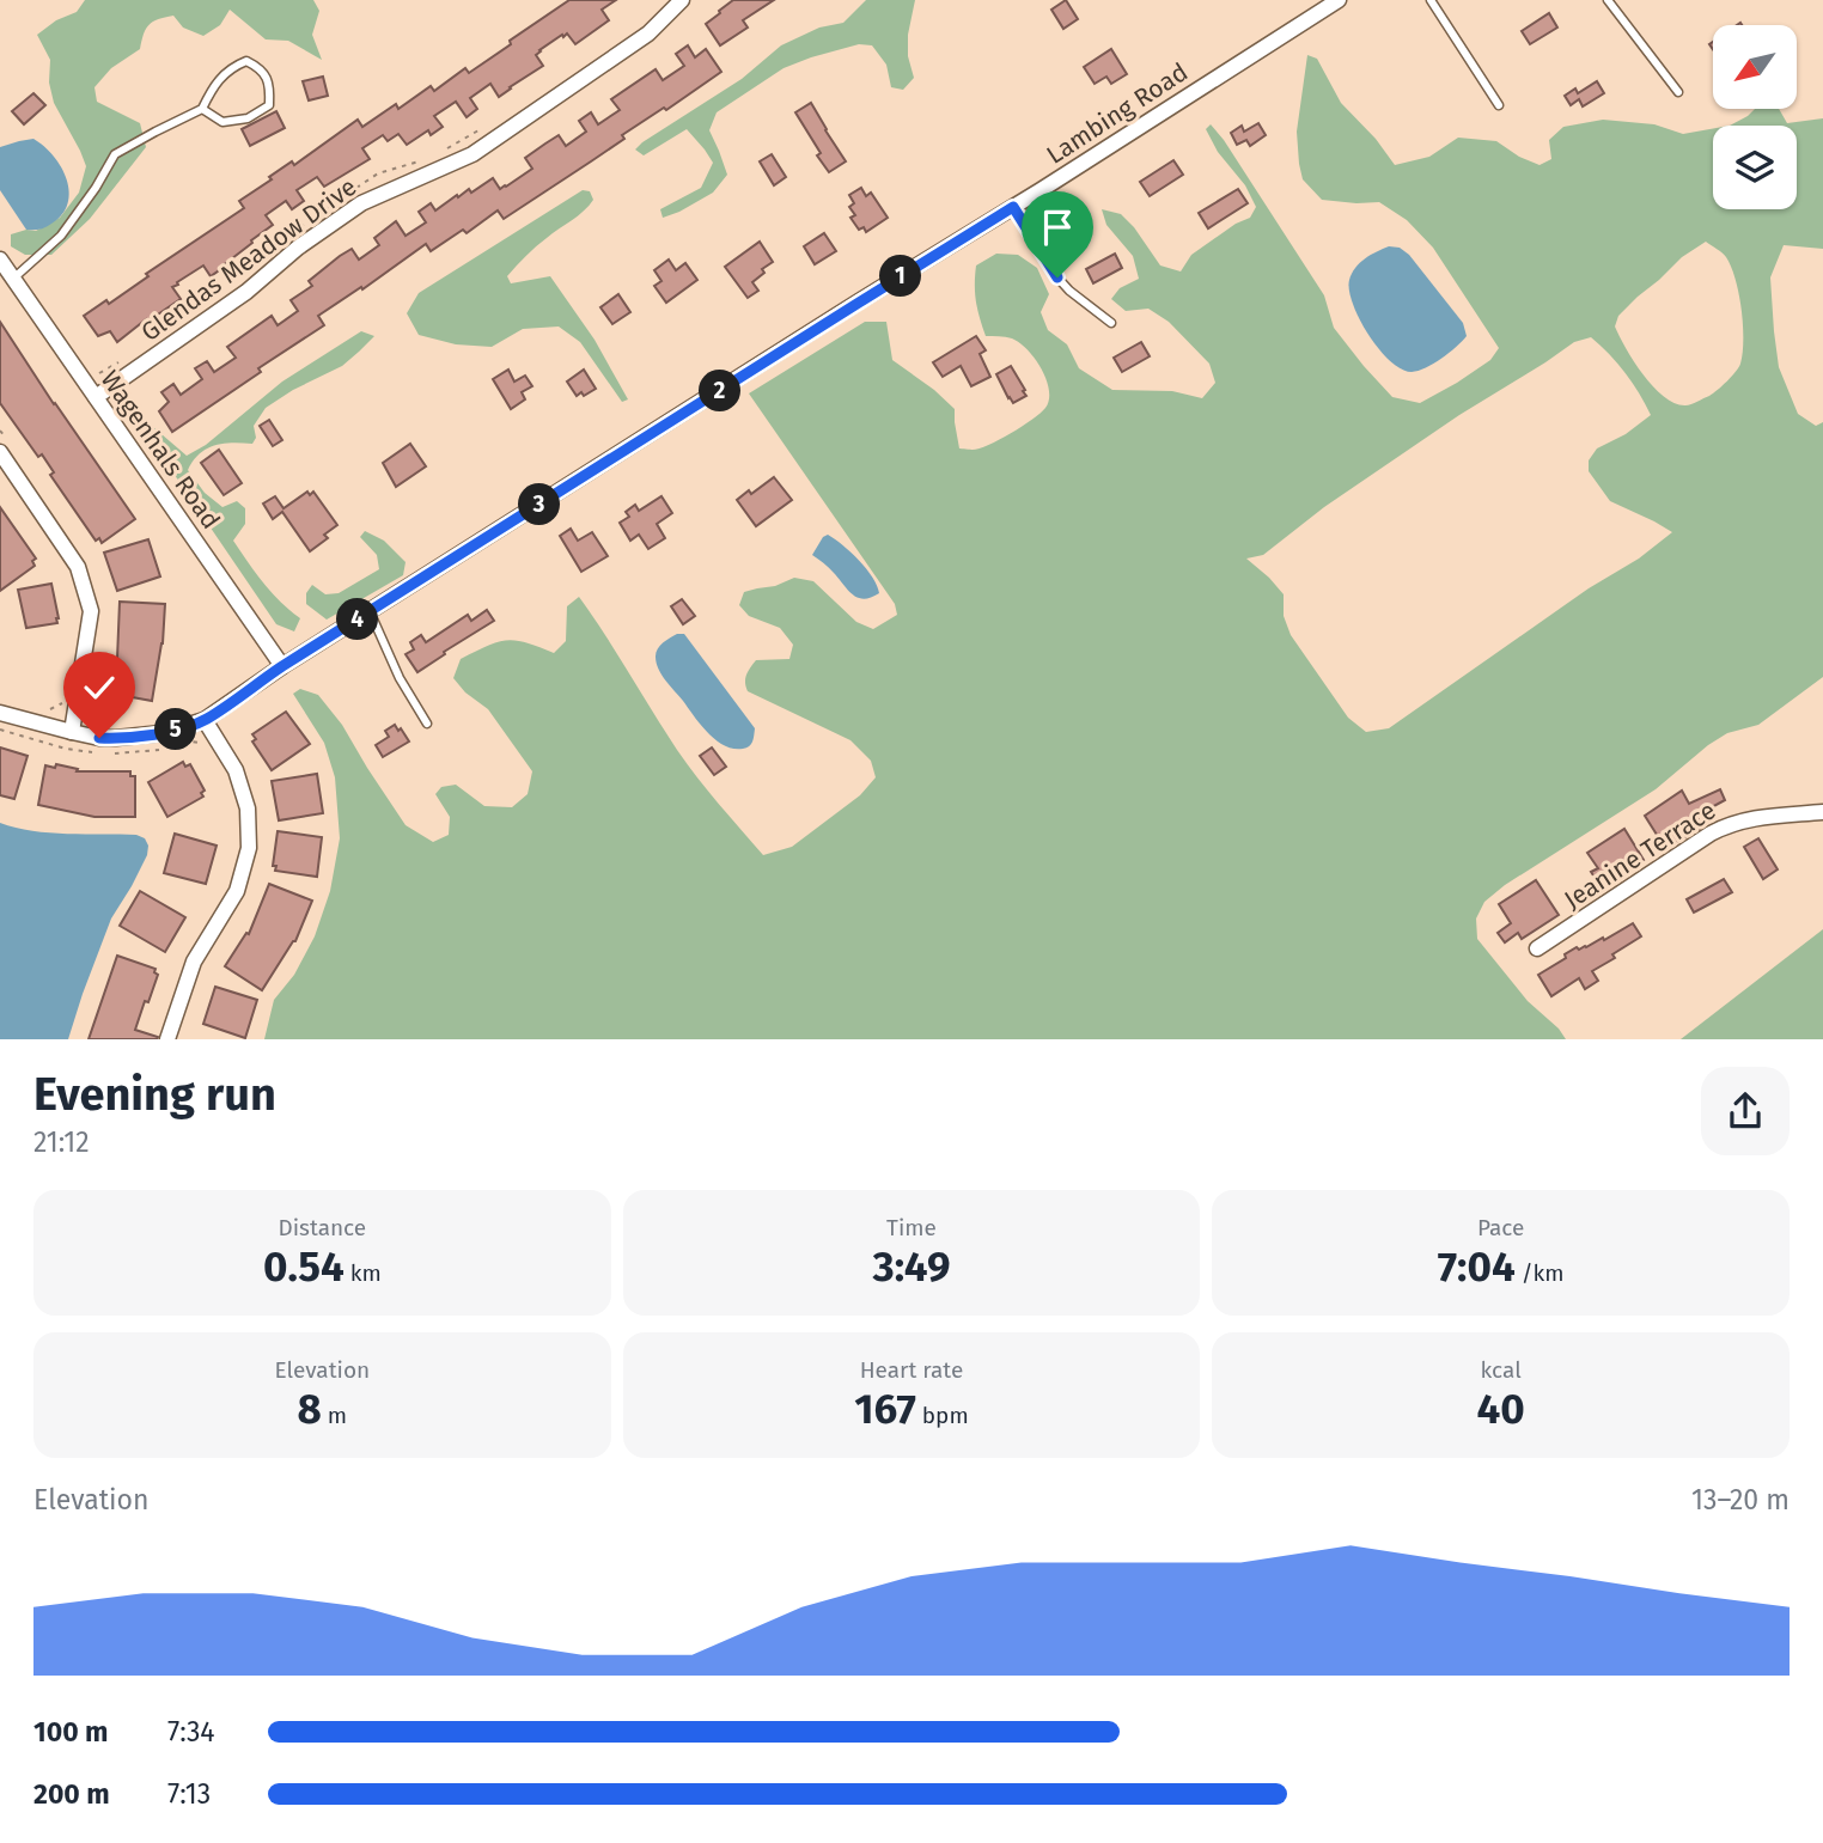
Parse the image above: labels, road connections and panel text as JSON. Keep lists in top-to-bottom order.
{
  "streets": {
    "street": [
      "Lambing Road",
      "Glendas Meadow Drive",
      "Wagenhals Road",
      "Jeanine Terrace"
    ]
  },
  "crossings": [
    ["Lambing Road", "Wagenhals Road"],
    ["Glendas Meadow Drive", "Wagenhals Road"]
  ],
  "north": "bottom left",
  "page": {
    "pins": [
      "1",
      "2",
      "3",
      "4",
      "5"
    ],
    "heading": ["Evening run", "21:12"],
    "stats": [
      ["Distance", "0.54 km"],
      ["Time", "3:49"],
      ["Pace", "7:04 /km"],
      ["Elevation", "8 m"],
      ["Heart rate", "167 bpm"],
      ["kcal", "40"]
    ],
    "chart": ["Elevation", "13–20 m"],
    "list": [
      {
        "name": "100 m",
        "note": "7:34"
      },
      {
        "name": "200 m",
        "note": "7:13"
      }
    ]
  }
}
